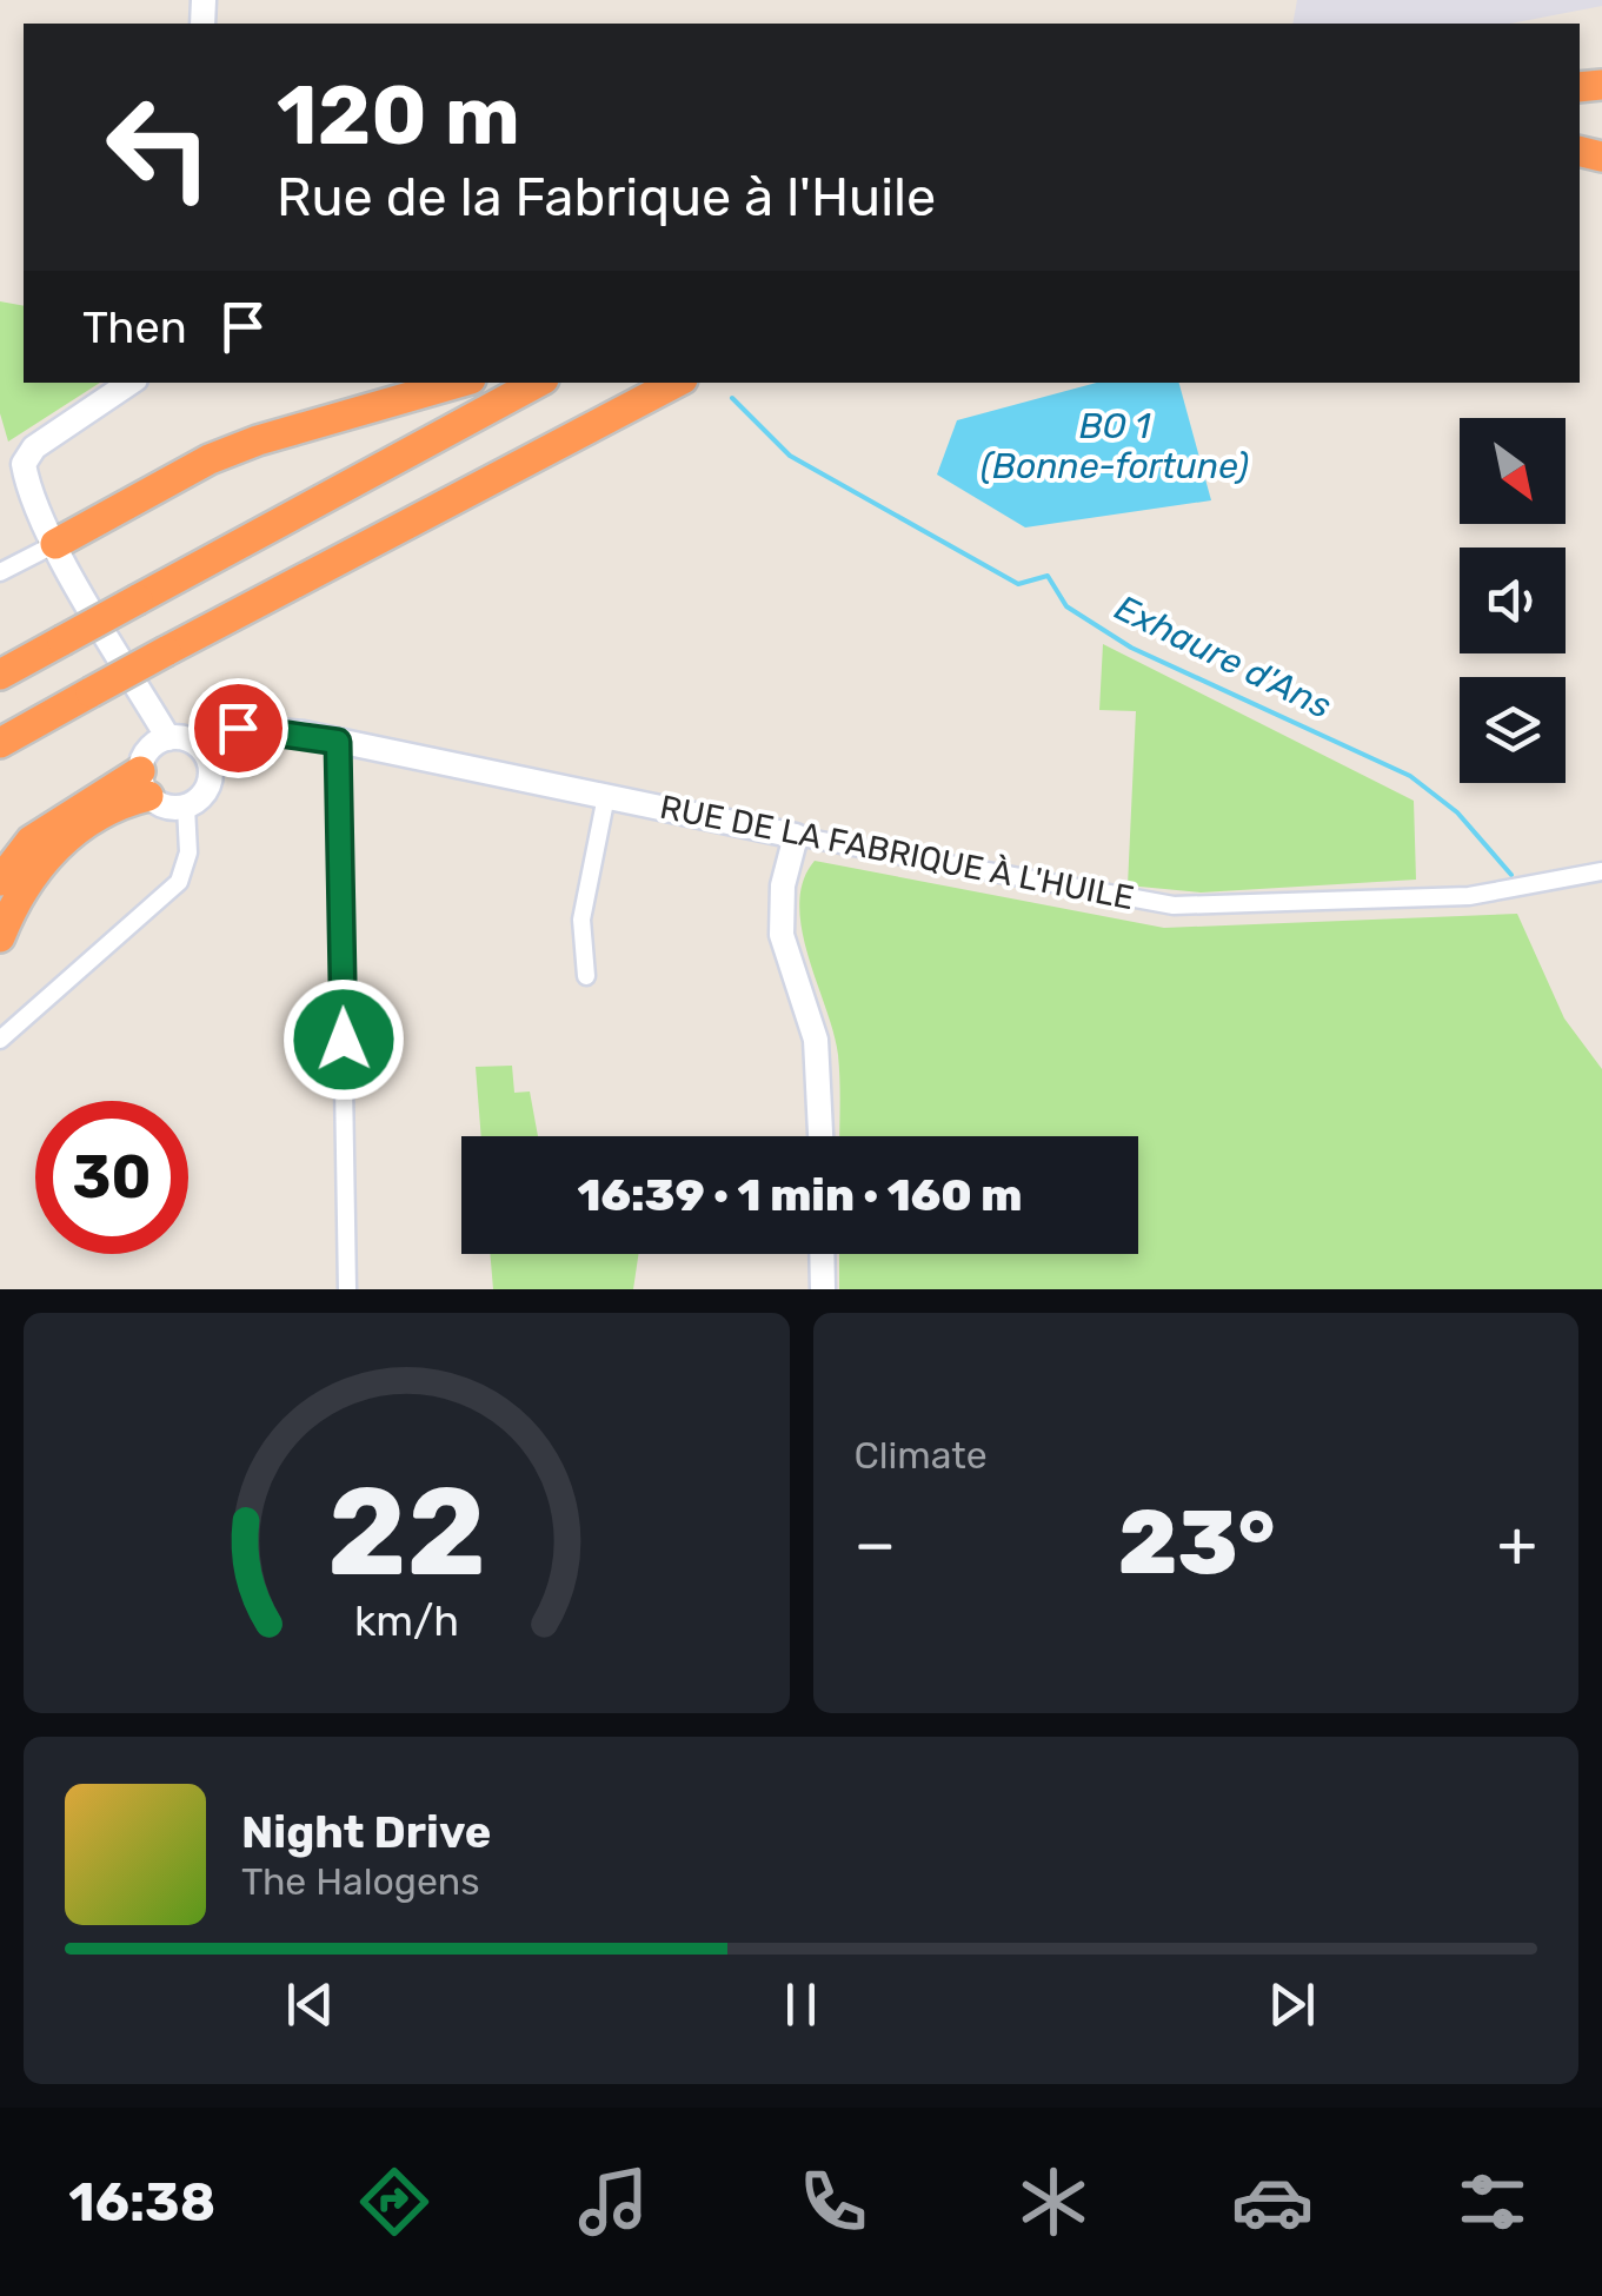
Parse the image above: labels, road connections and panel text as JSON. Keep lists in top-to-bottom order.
{
  "streets": {
    "street": ["RUE DE LA FABRIQUE À L'HUILE"]
  },
  "water": ["BO 1 (Bonne-fortune)", "Exhaure d'Ans"],
  "north": "bottom right",
  "page": {
    "turn": ["120 m", "Rue de la Fabrique à l'Huile"],
    "then": "Then",
    "limit": "30",
    "trip": "16:39 · 1 min · 160 m",
    "tile": "Climate",
    "heat": ["−", "23°", "+"],
    "song": ["Night Drive", "The Halogens"],
    "tabs": "16:38",
    "gauge": ["22", "km/h"]
  }
}
